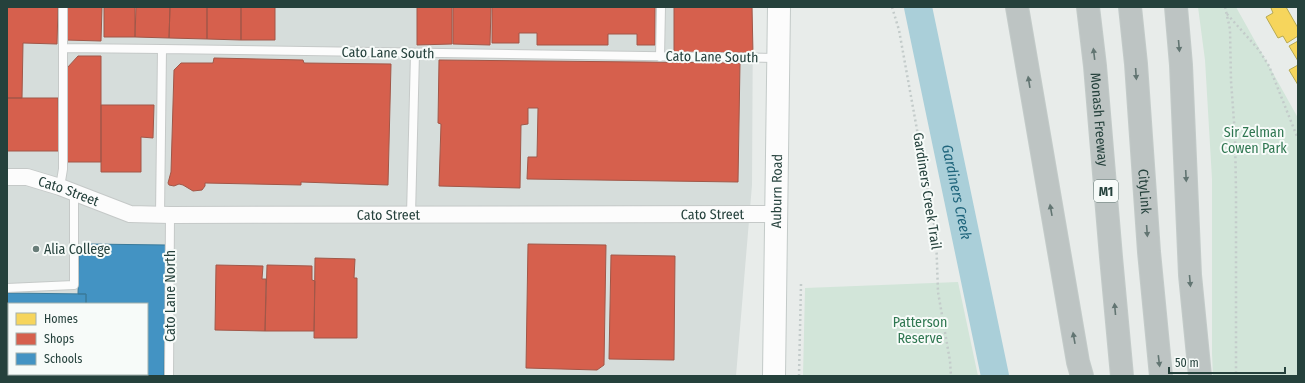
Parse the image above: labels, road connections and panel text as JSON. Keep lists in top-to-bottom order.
{
  "streets": {
    "highway": ["Monash Freeway", "M1", "CityLink"],
    "main road": ["Auburn Road"],
    "street": ["Cato Street"],
    "lane": ["Cato Lane South", "Cato Lane North"],
    "path": ["Gardiners Creek Trail"]
  },
  "crossings": [
    ["Cato Lane South", "Auburn Road"],
    ["Cato Street", "Auburn Road"],
    ["Cato Street", "Cato Lane North"]
  ],
  "water": ["Gardiners Creek"],
  "parks": ["Sir Zelman Cowen Park", "Patterson Reserve"],
  "places": ["Alia College"],
  "legend": ["Homes", "Shops", "Schools"],
  "scale_bar": "50 m"
}
